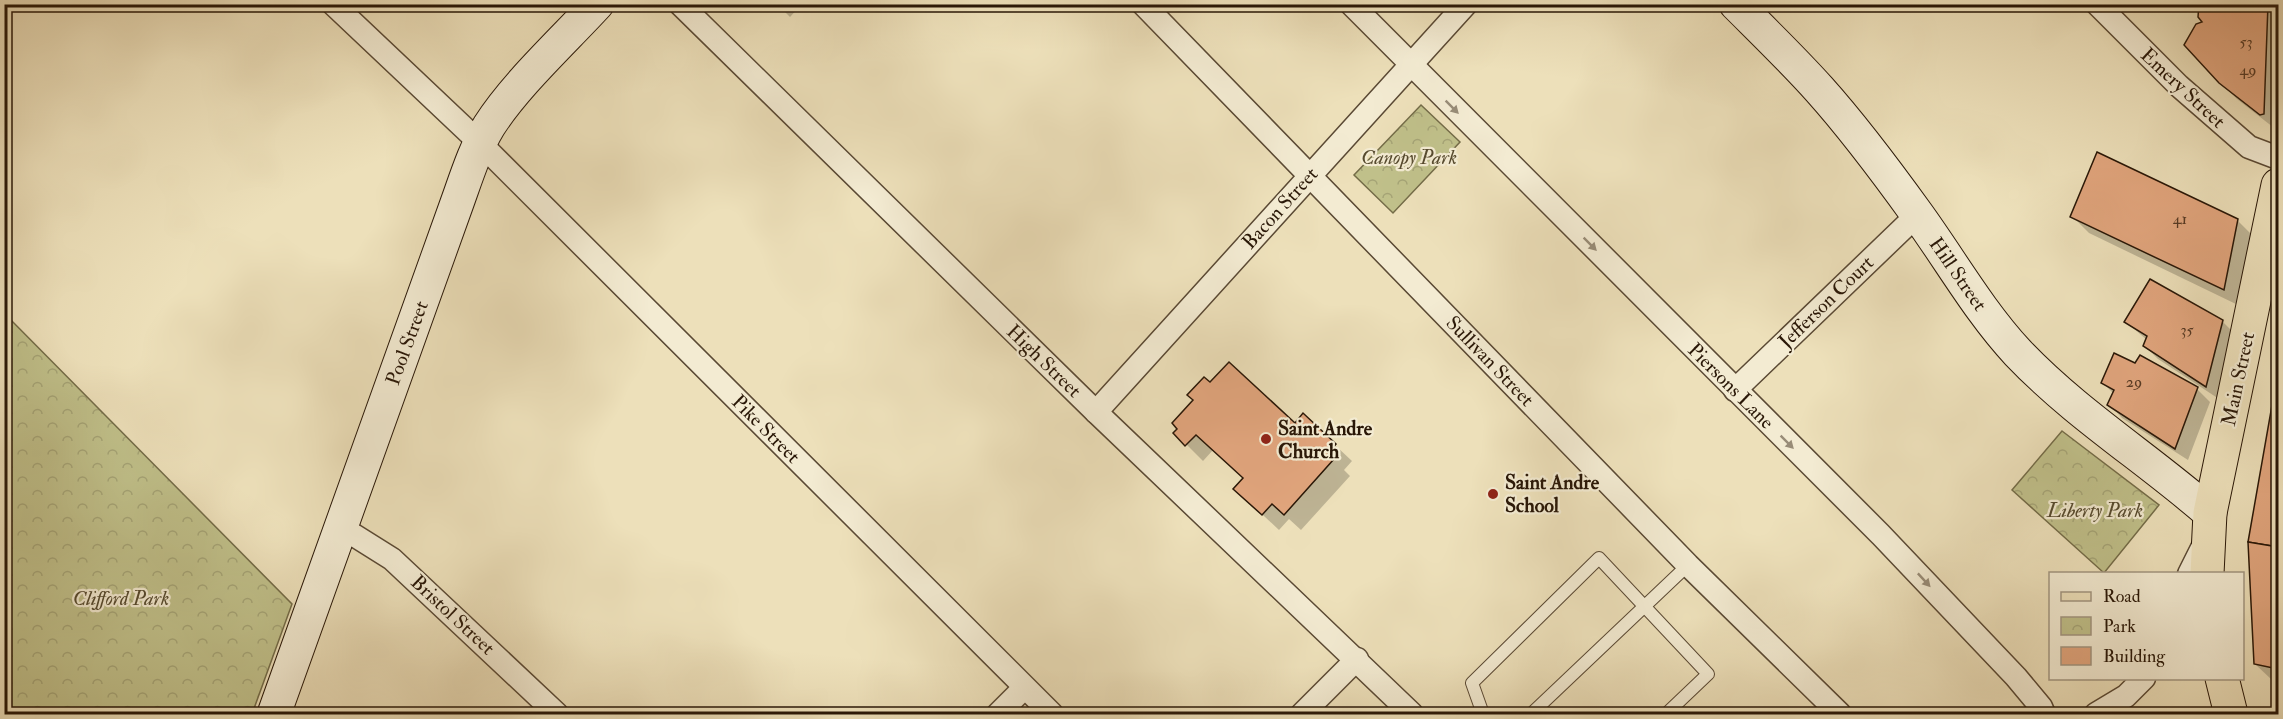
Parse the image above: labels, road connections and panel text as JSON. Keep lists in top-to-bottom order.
{
  "streets": {
    "main road": ["Hill Street", "Pool Street", "Main Street"],
    "street": [
      "Emery Street",
      "Bacon Street",
      "Jefferson Court",
      "High Street",
      "Sullivan Street",
      "Piersons Lane",
      "Pike Street",
      "Bristol Street"
    ]
  },
  "crossings": [
    ["Bacon Street", "High Street"],
    ["Bacon Street", "Sullivan Street"],
    ["Bacon Street", "Piersons Lane"],
    ["Hill Street", "Jefferson Court"],
    ["Hill Street", "Main Street"],
    ["Jefferson Court", "Piersons Lane"],
    ["Pool Street", "Pike Street"],
    ["Pool Street", "Bristol Street"]
  ],
  "one_way": ["Piersons Lane"],
  "parks": ["Canopy Park", "Liberty Park", "Clifford Park"],
  "places": ["Saint Andre Church", "Saint Andre School"],
  "house_numbers": [
    "53",
    "49",
    "41",
    "35",
    "29"
  ],
  "legend": ["Road", "Park", "Building"]
}
